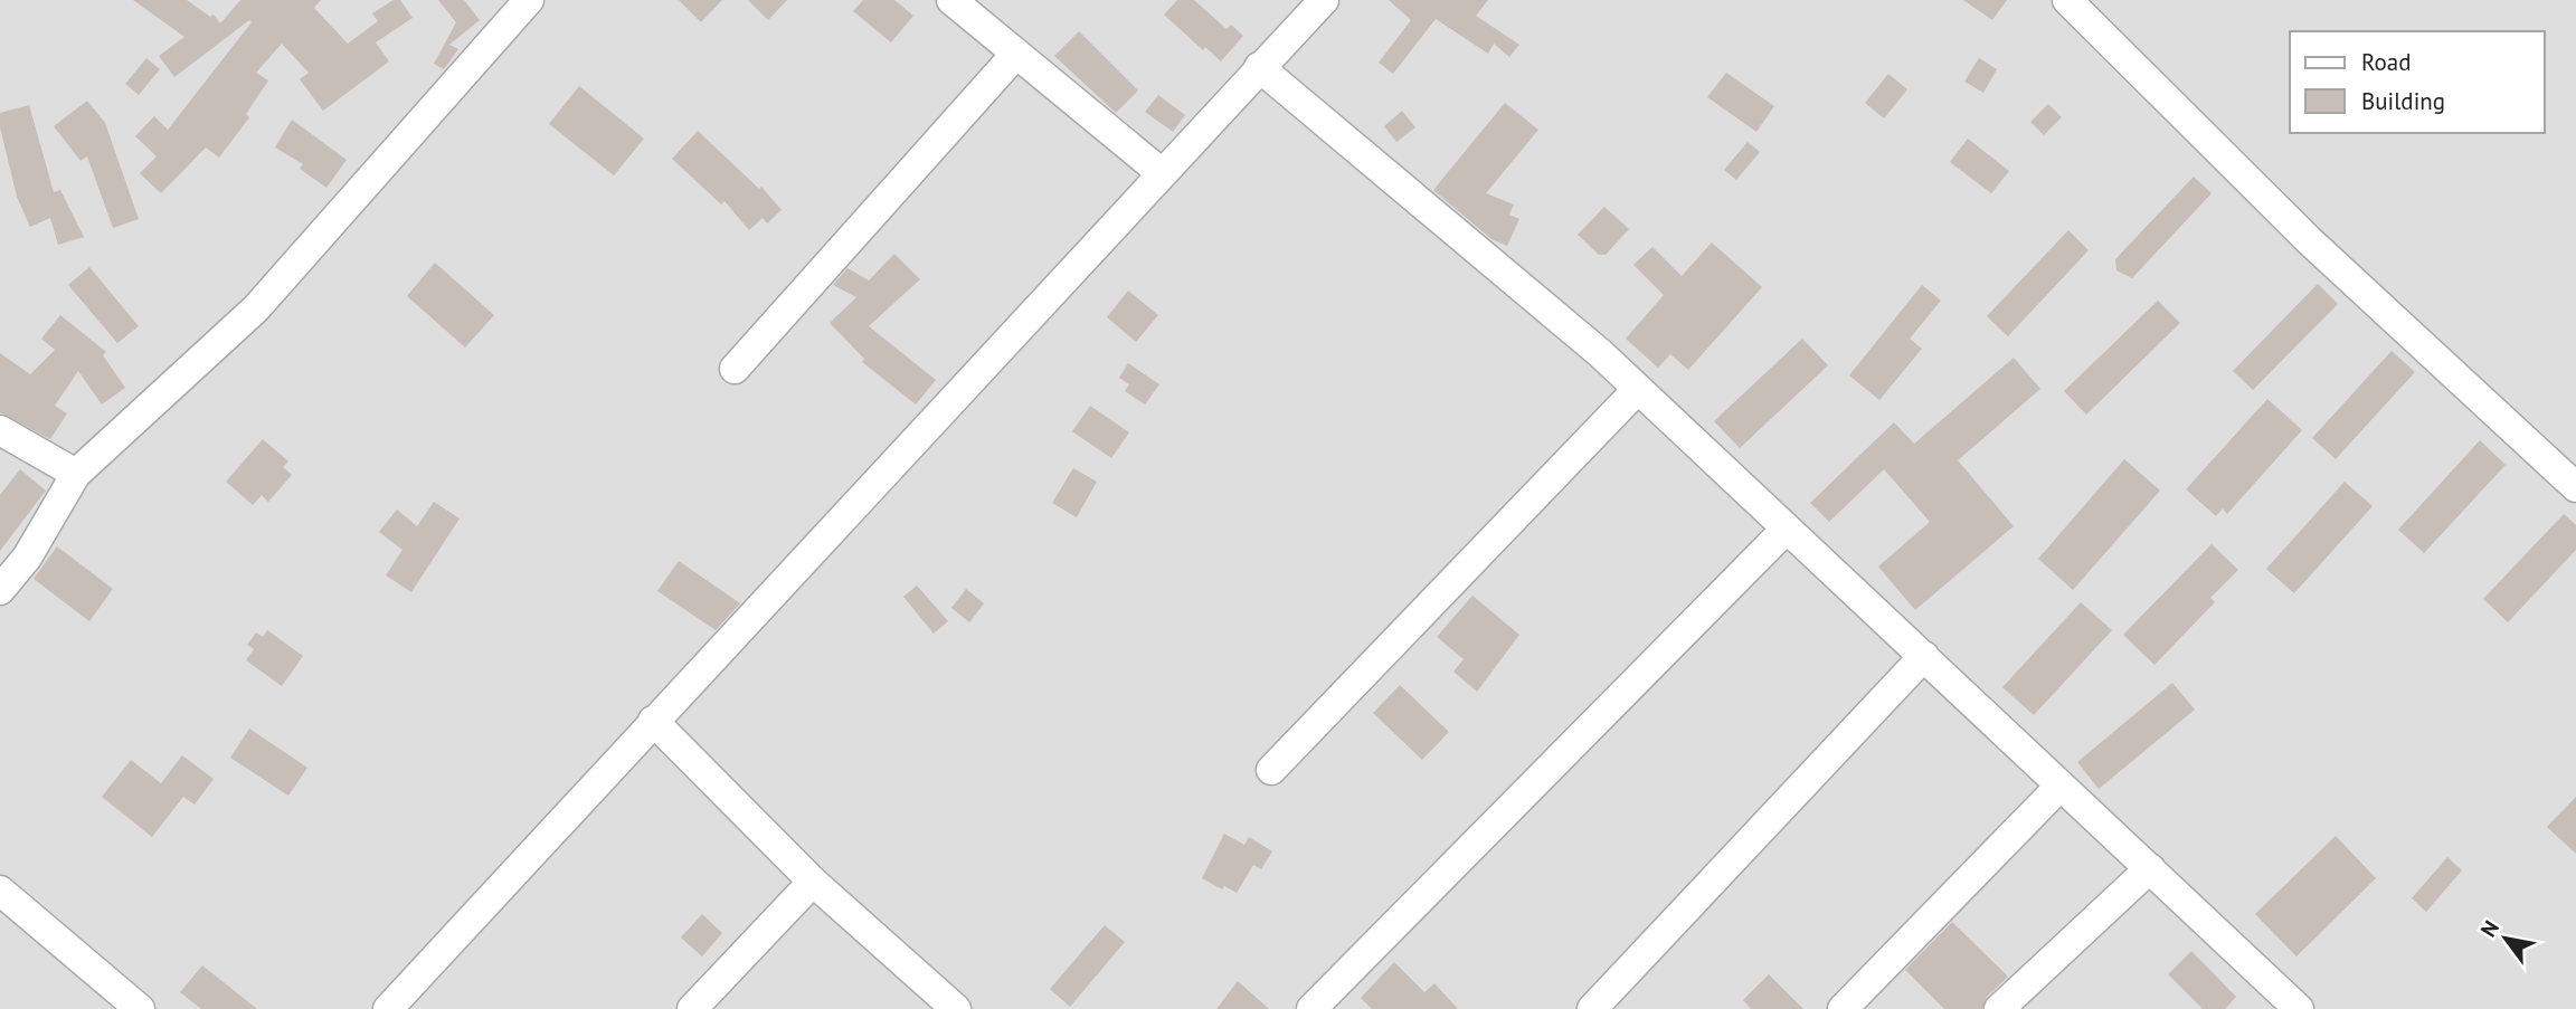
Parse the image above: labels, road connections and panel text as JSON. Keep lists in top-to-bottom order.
{
  "legend": ["Road", "Building"],
  "north": "top left"
}
